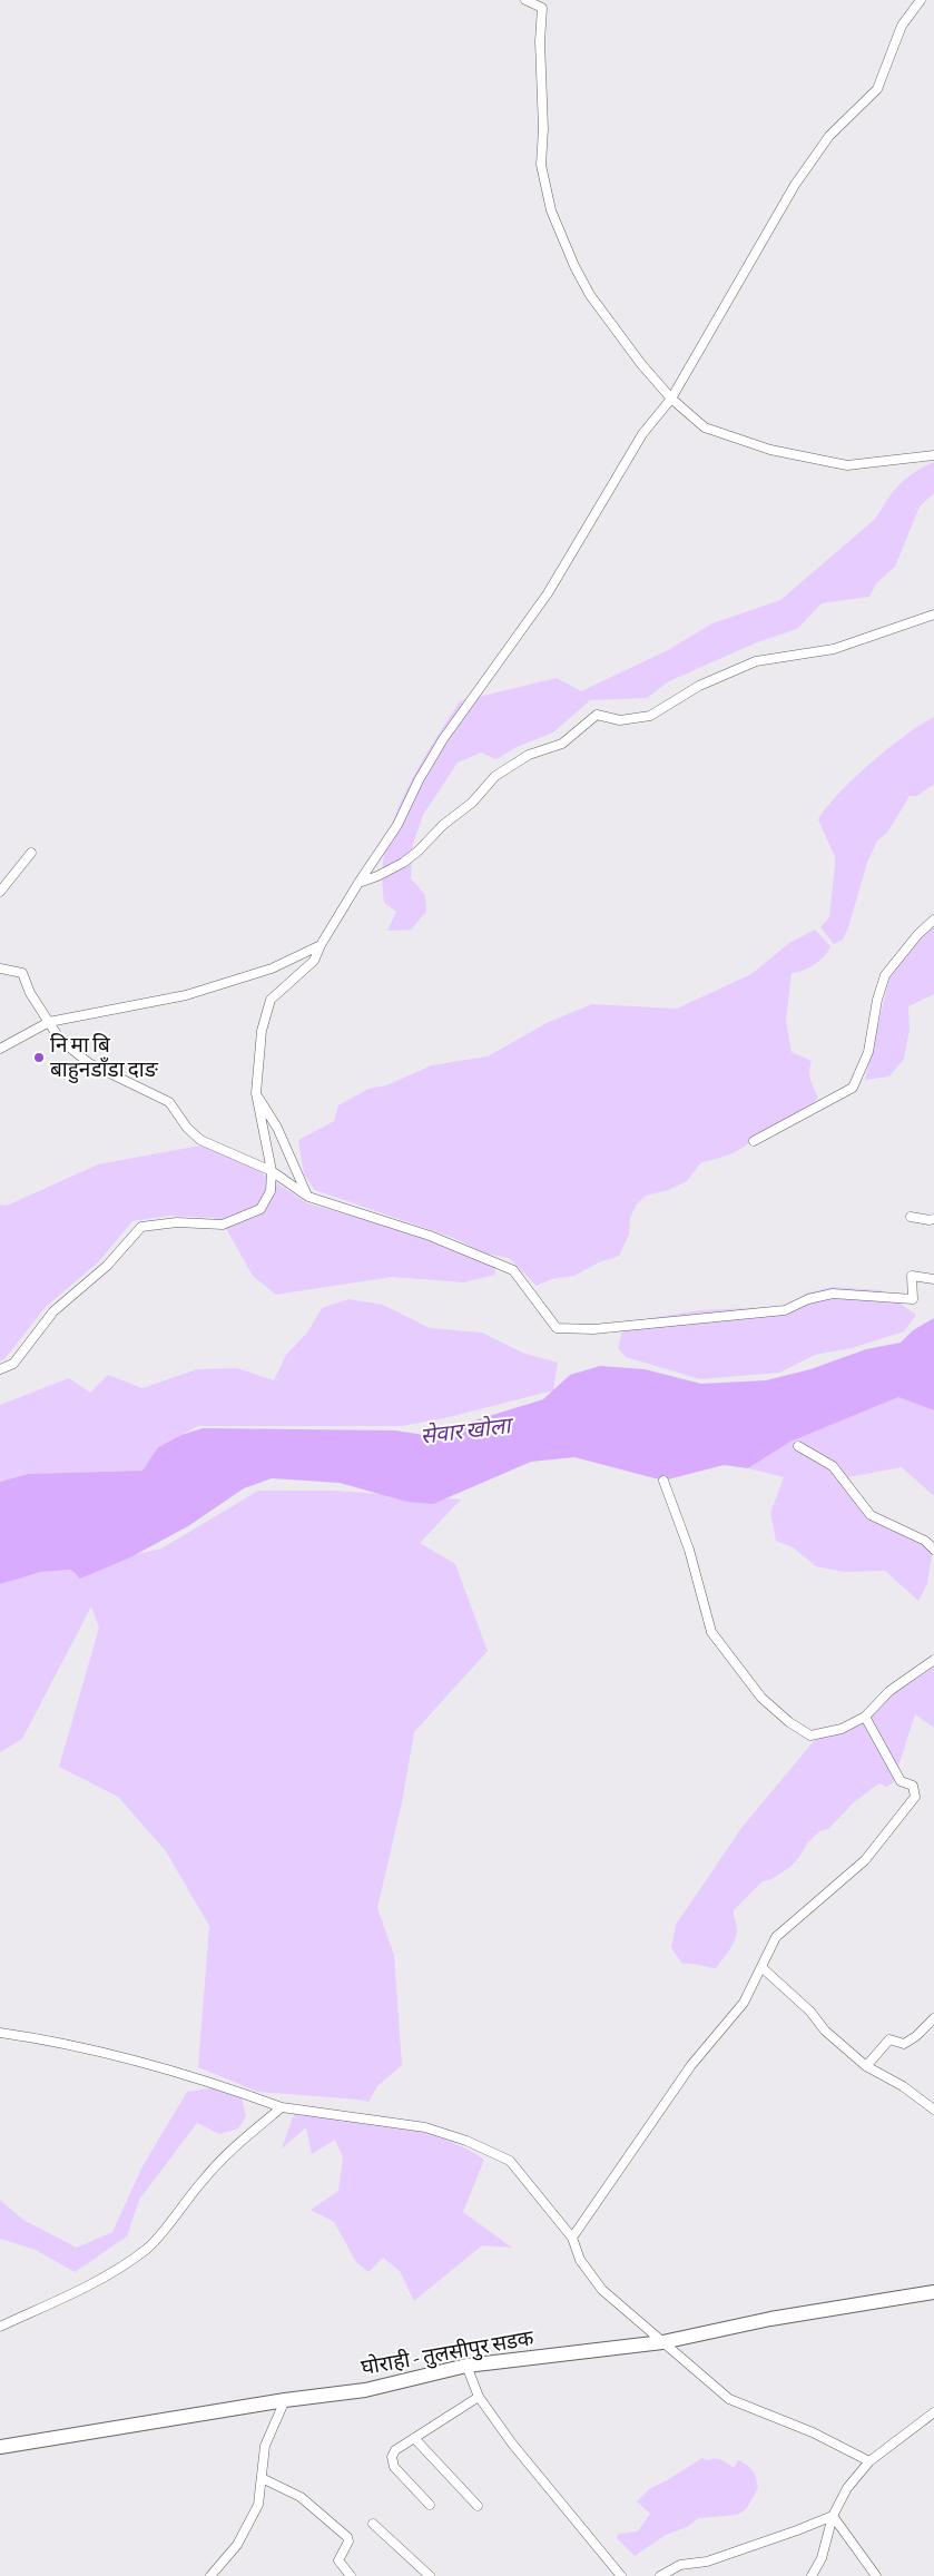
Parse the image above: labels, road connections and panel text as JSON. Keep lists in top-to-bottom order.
{
  "streets": {
    "main road": ["घोराही - तुलसीपुर सडक"]
  },
  "water": ["सेवार खोला"],
  "places": ["नि मा बि बाहुनडाँडा दाङ"]
}
